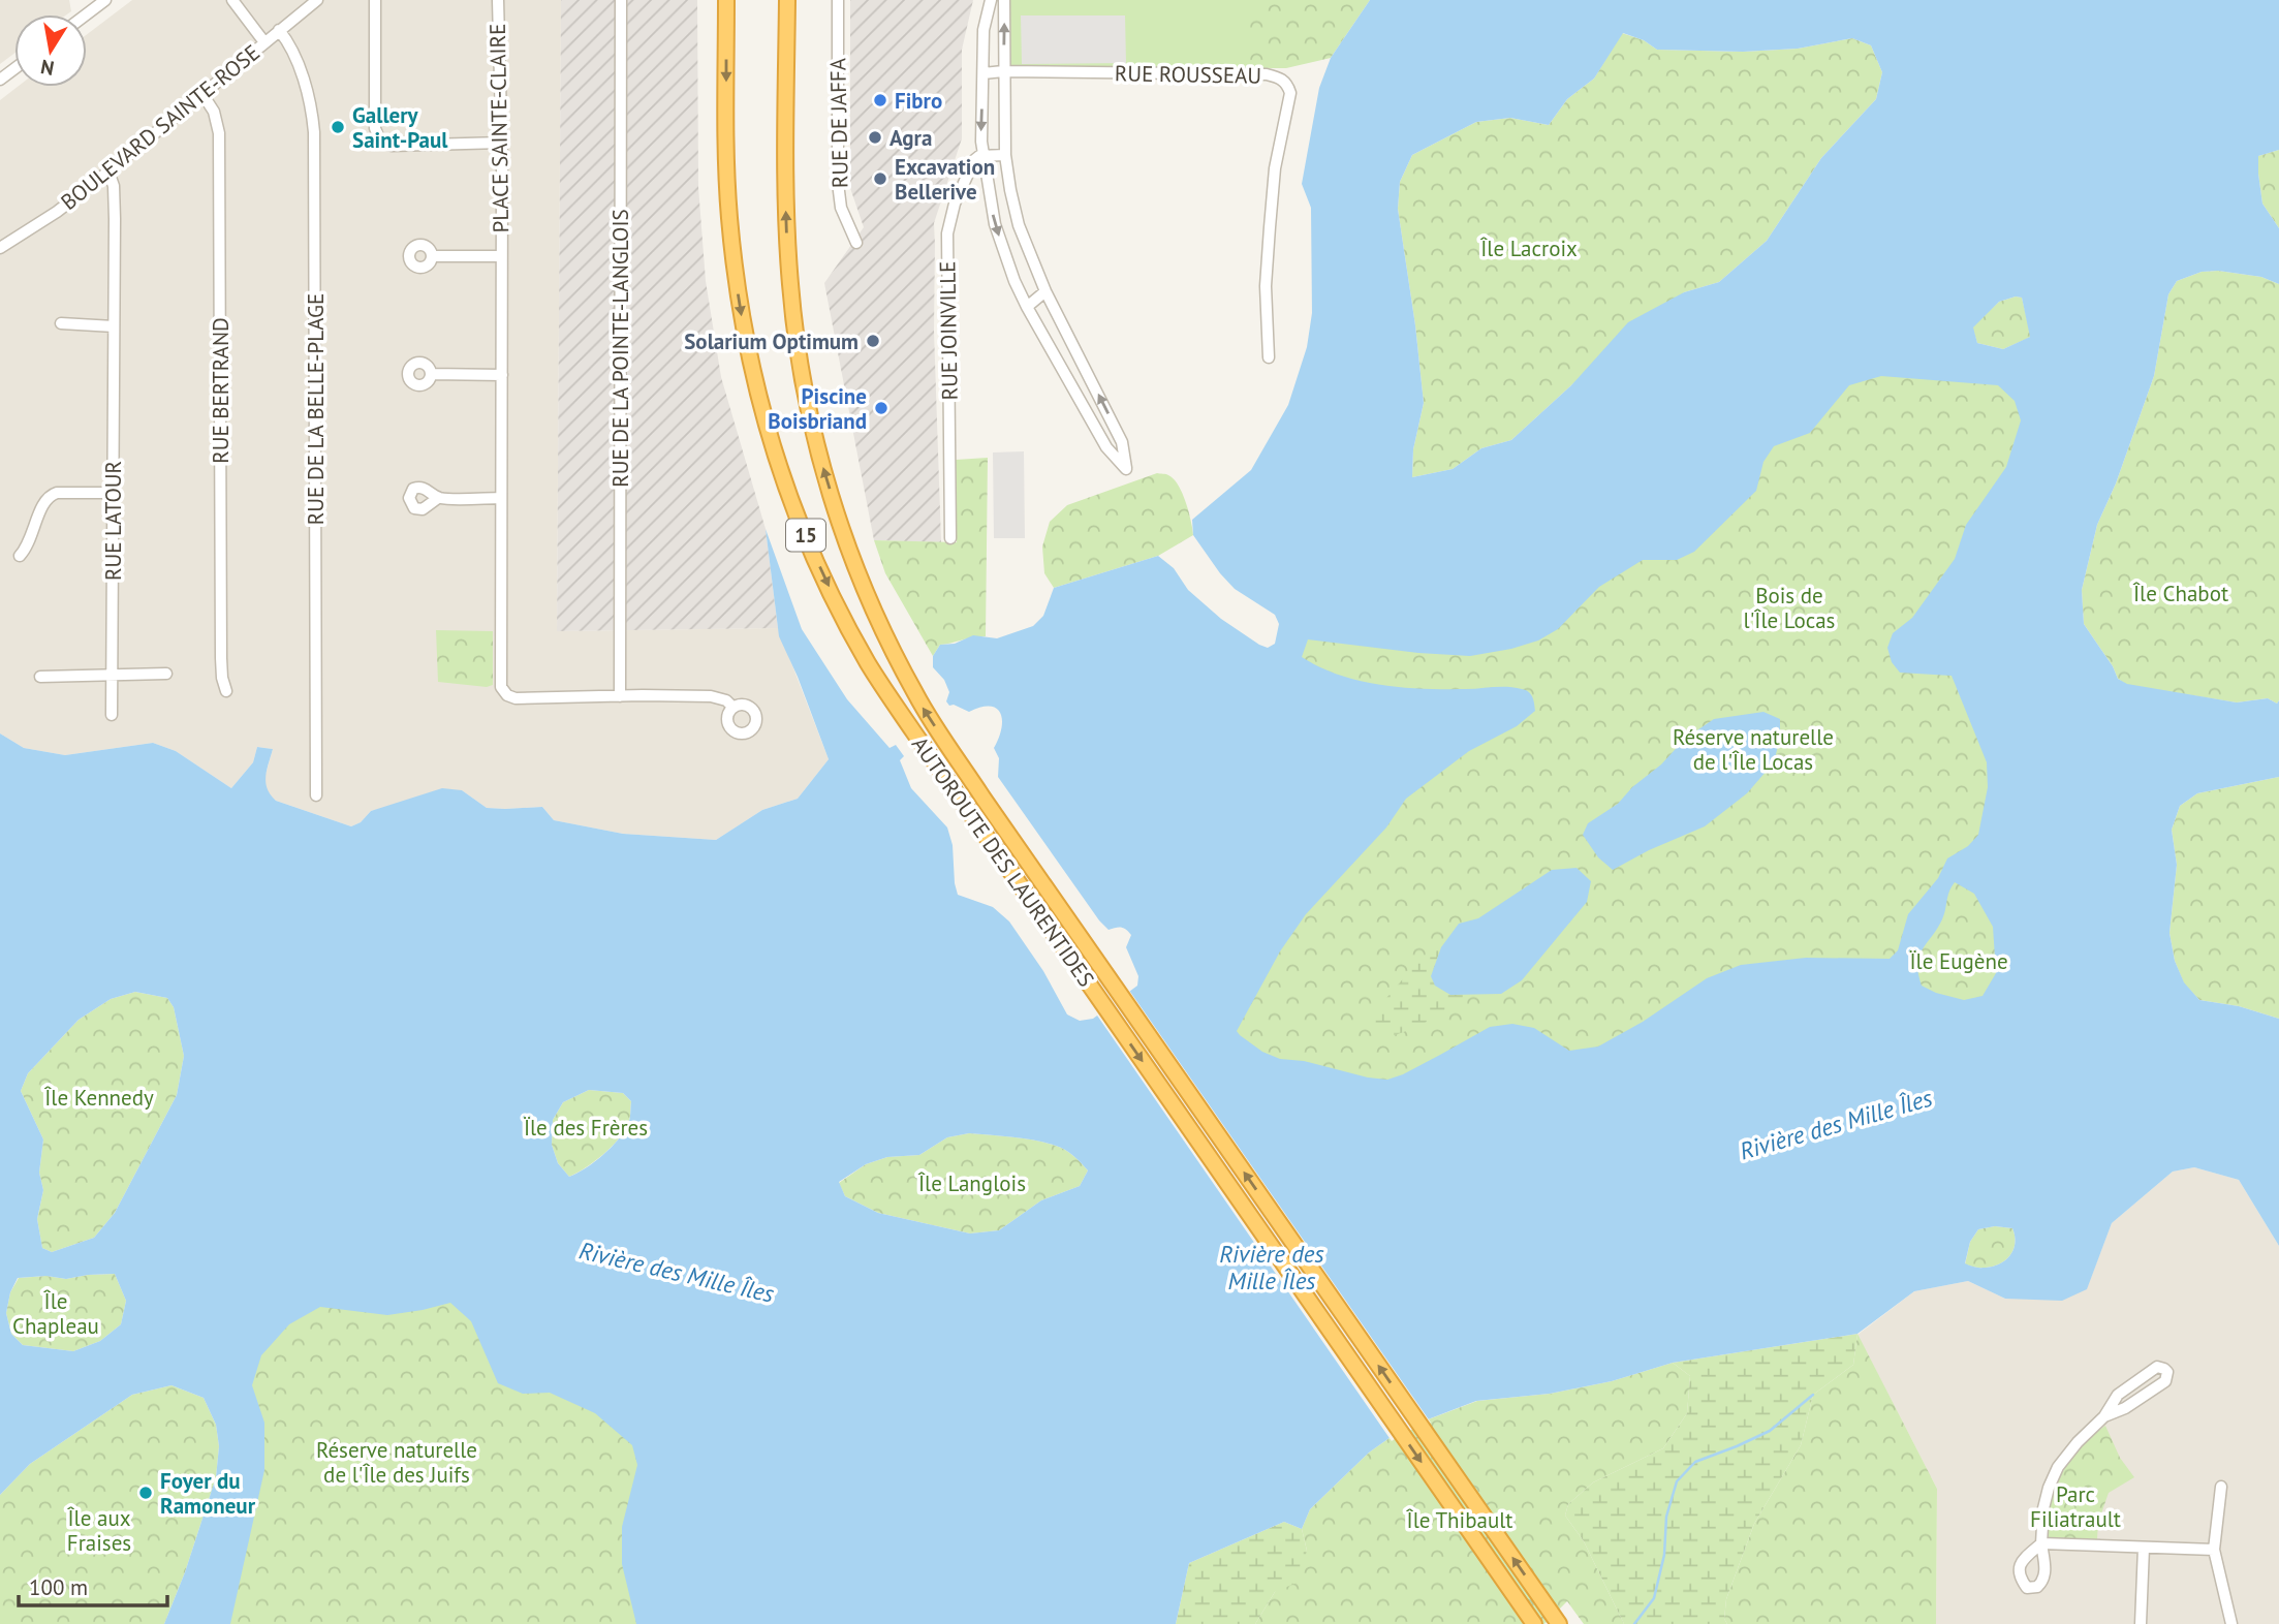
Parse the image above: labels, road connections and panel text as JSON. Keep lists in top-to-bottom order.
{
  "streets": {
    "highway": ["15", "AUTOROUTE DES LAURENTIDES"],
    "street": [
      "RUE ROUSSEAU",
      "RUE DE JAFFA",
      "BOULEVARD SAINTE-ROSE",
      "PLACE SAINTE-CLAIRE",
      "RUE JOINVILLE",
      "RUE DE LA POINTE-LANGLOIS",
      "RUE BERTRAND",
      "RUE DE LA BELLE-PLAGE",
      "RUE LATOUR"
    ]
  },
  "crossings": [
    ["BOULEVARD SAINTE-ROSE", "RUE BERTRAND"],
    ["BOULEVARD SAINTE-ROSE", "RUE DE LA BELLE-PLAGE"],
    ["BOULEVARD SAINTE-ROSE", "RUE LATOUR"],
    ["PLACE SAINTE-CLAIRE", "RUE DE LA POINTE-LANGLOIS"]
  ],
  "water": ["Rivière des Mille Îles"],
  "parks": [
    "Île Lacroix",
    "Île Chabot",
    "Bois de l'Île Locas",
    "Réserve naturelle de l'Île Locas",
    "Ïle Eugène",
    "Île Kennedy",
    "Ïle des Frères",
    "Île Langlois",
    "Île Chapleau",
    "Réserve naturelle de l'Île des Juifs",
    "Parc Filiatrault",
    "Île aux Fraises",
    "Île Thibault"
  ],
  "places": [
    "Fibro",
    "Gallery Saint-Paul",
    "Agra",
    "Excavation Bellerive",
    "Solarium Optimum",
    "Piscine Boisbriand",
    "Foyer du Ramoneur"
  ],
  "scale_bar": "100 m",
  "north": "bottom"
}
